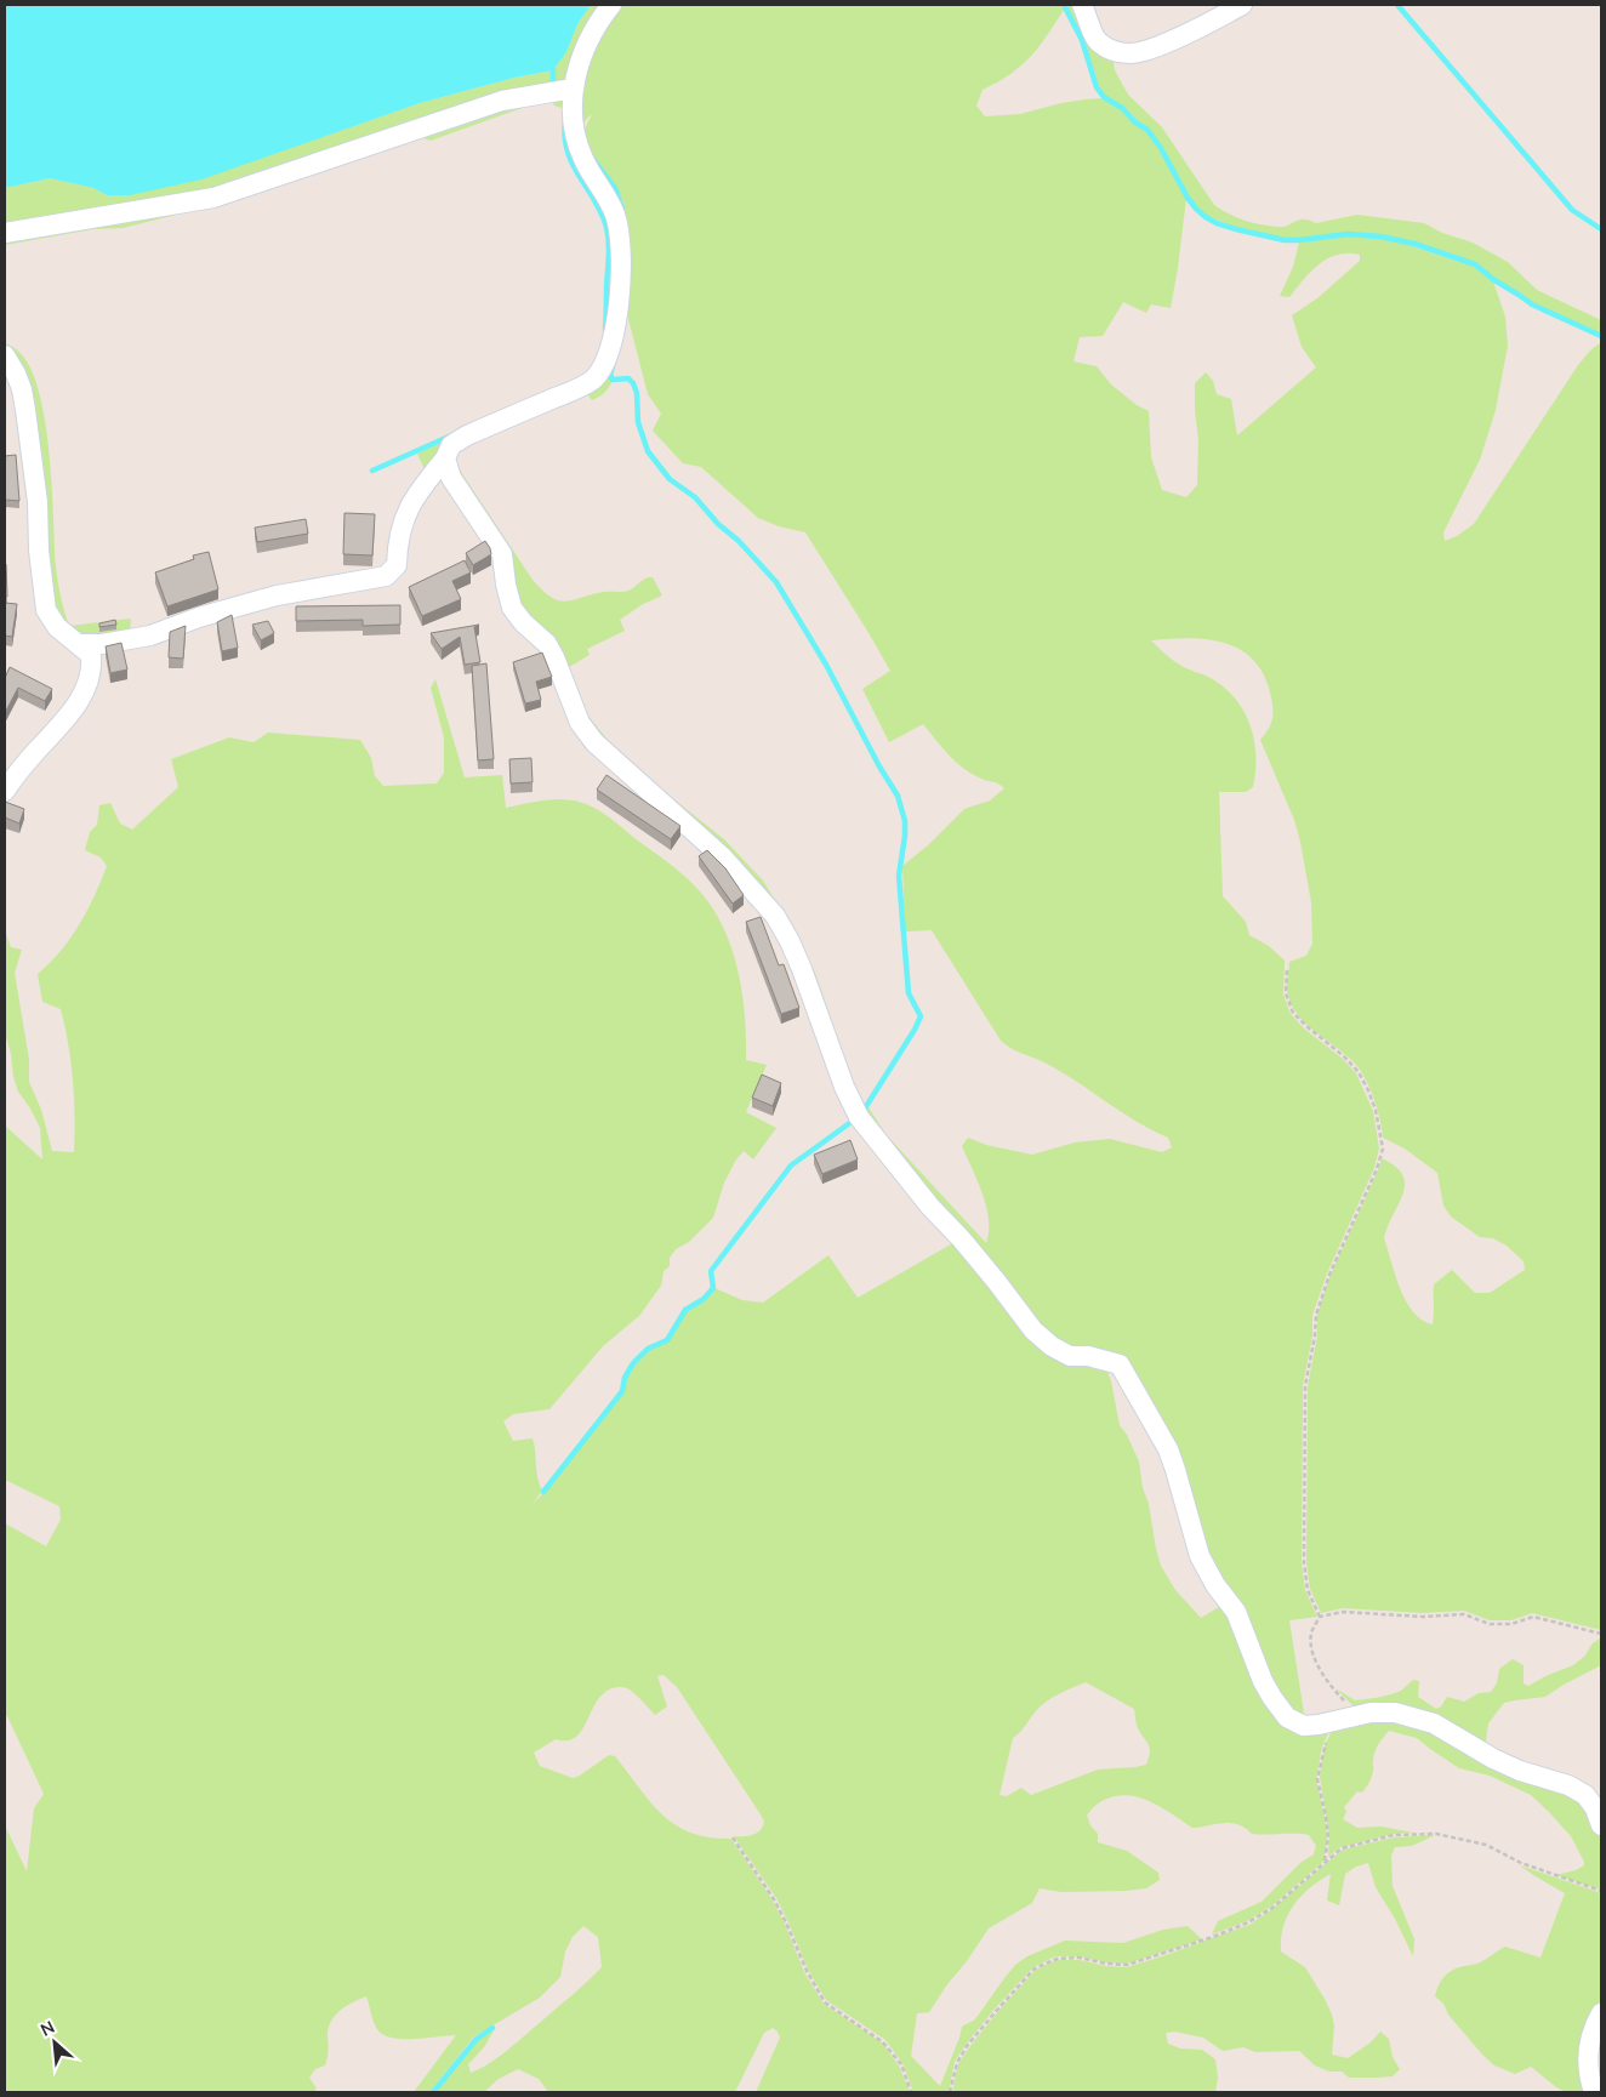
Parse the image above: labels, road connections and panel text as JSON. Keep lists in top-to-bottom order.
{
  "north": "top left"
}
